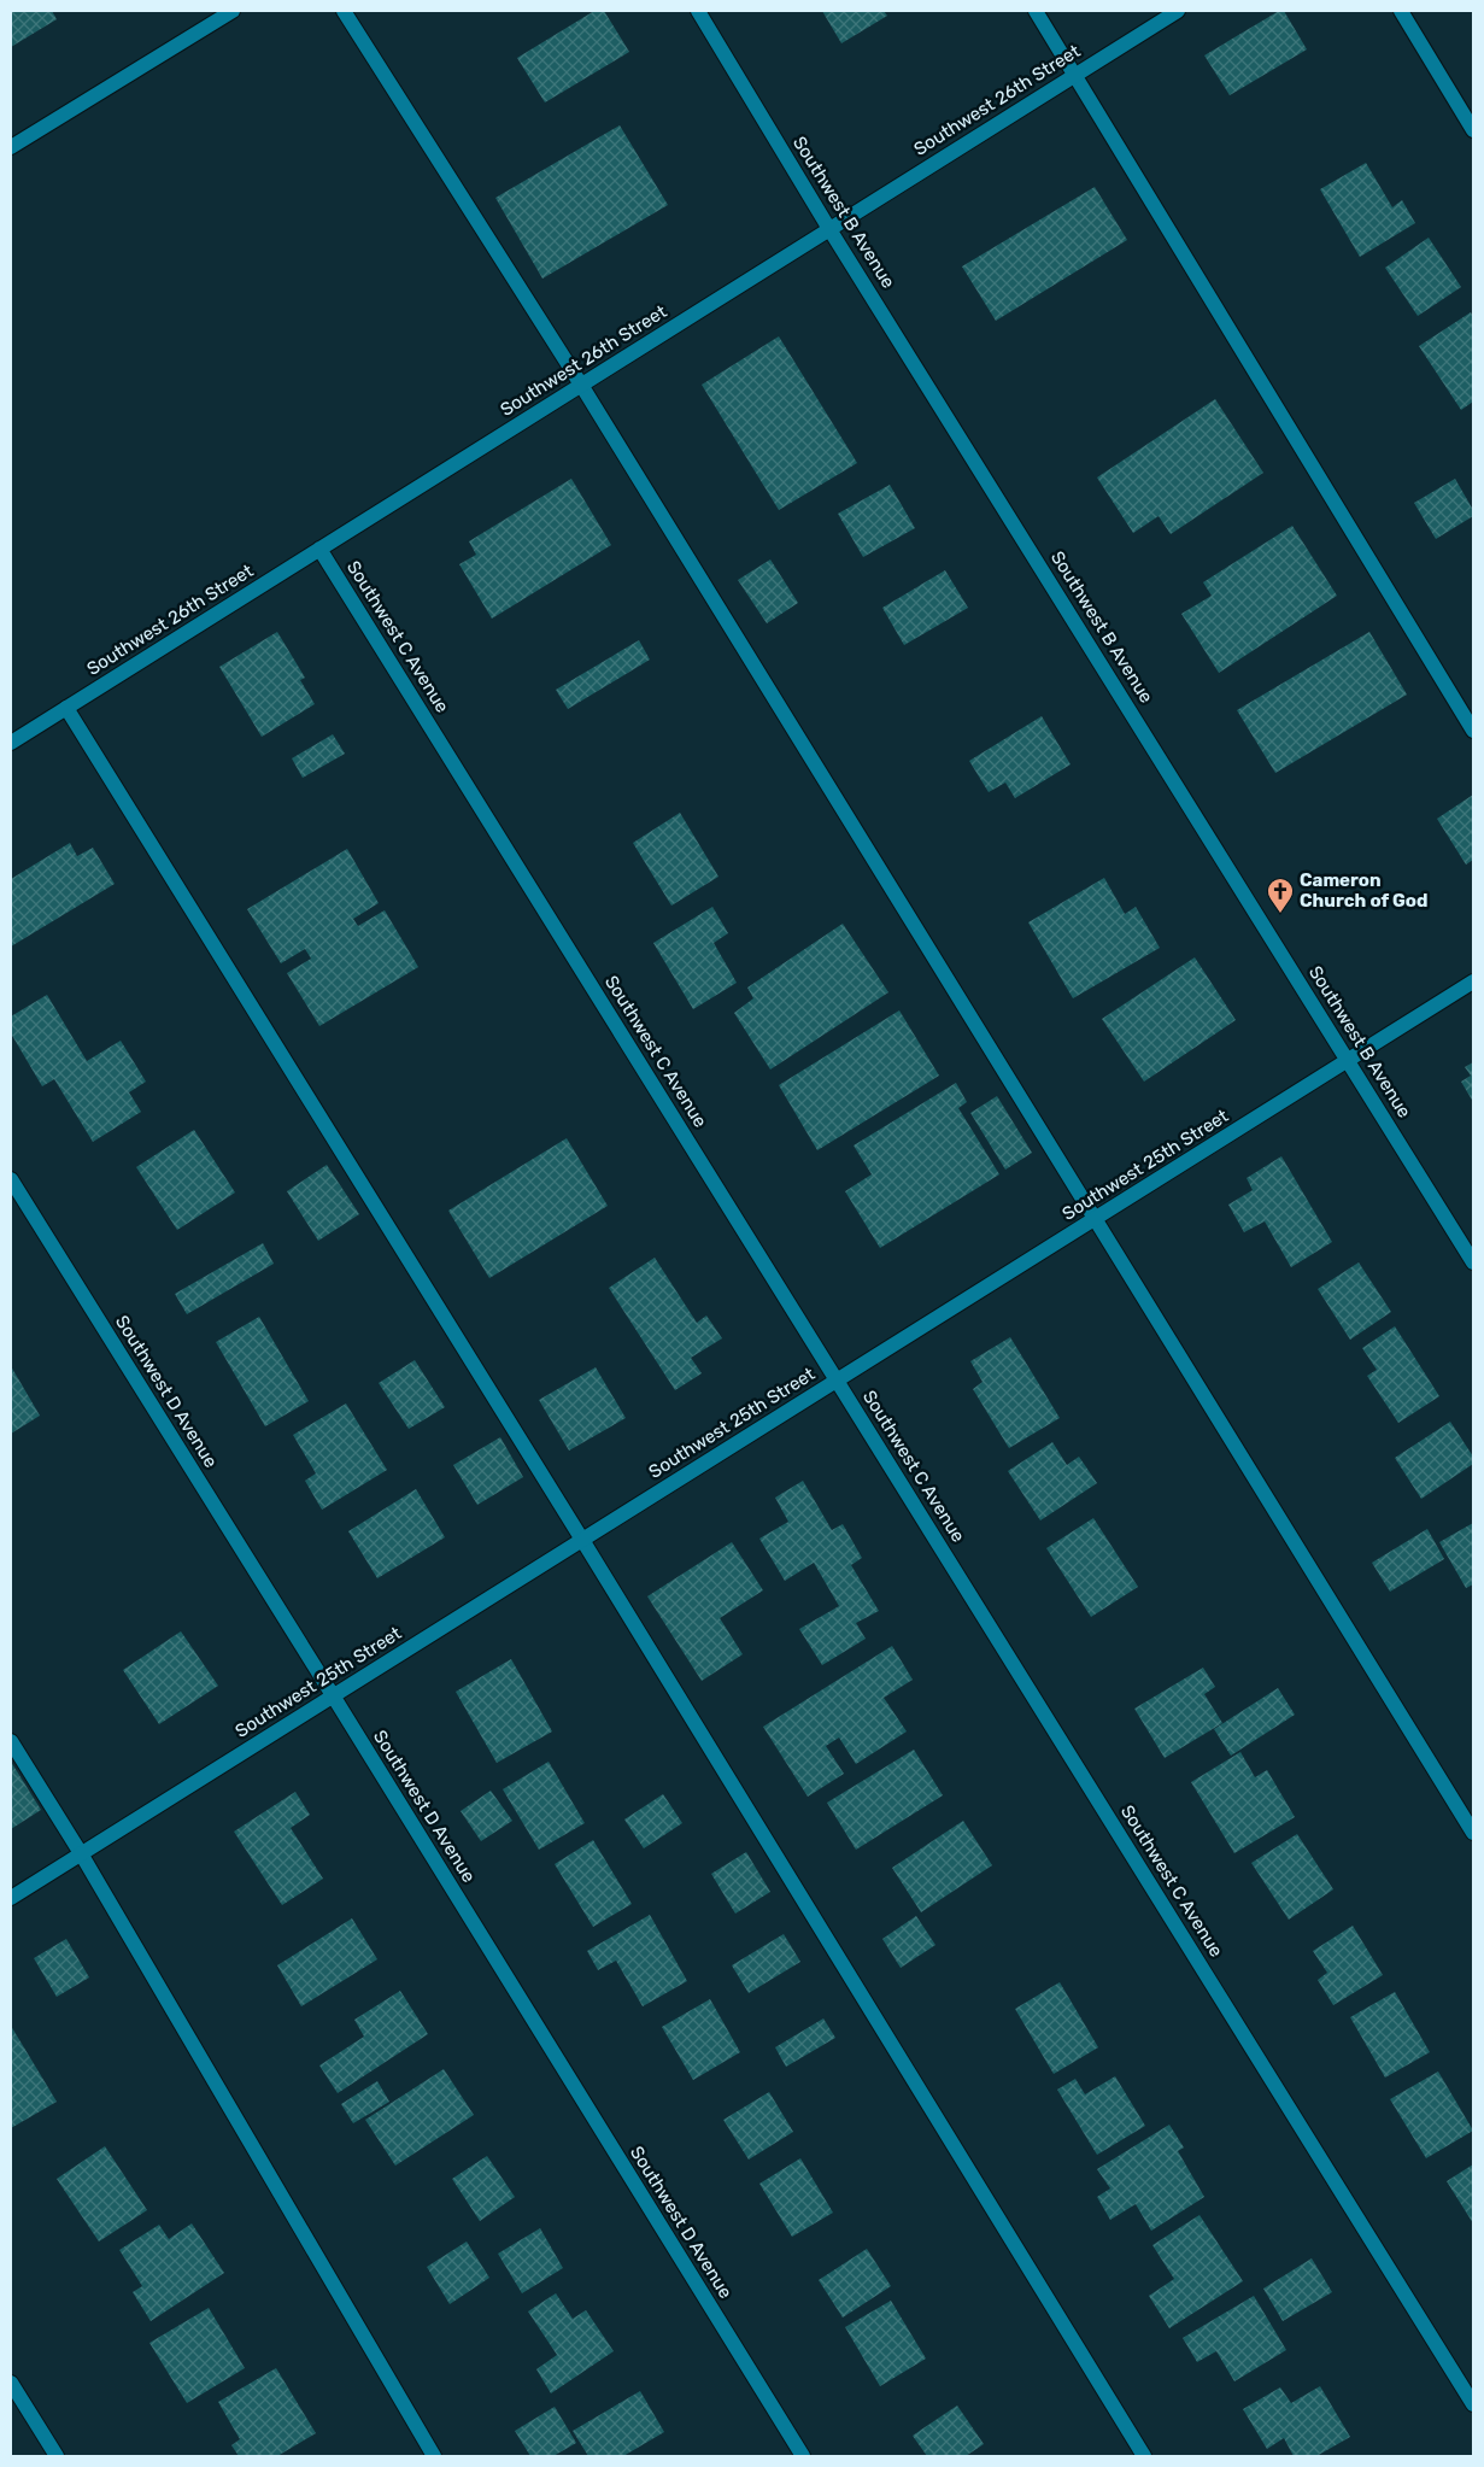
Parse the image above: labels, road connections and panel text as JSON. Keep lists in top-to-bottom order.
{
  "streets": {
    "street": [
      "Southwest 26th Street",
      "Southwest B Avenue",
      "Southwest C Avenue",
      "Southwest 25th Street",
      "Southwest D Avenue"
    ]
  },
  "crossings": [
    ["Southwest 26th Street", "Southwest B Avenue"],
    ["Southwest 26th Street", "Southwest C Avenue"],
    ["Southwest B Avenue", "Southwest 25th Street"],
    ["Southwest C Avenue", "Southwest 25th Street"],
    ["Southwest 25th Street", "Southwest D Avenue"]
  ],
  "places": {
    "church": ["Cameron Church of God"]
  }
}
